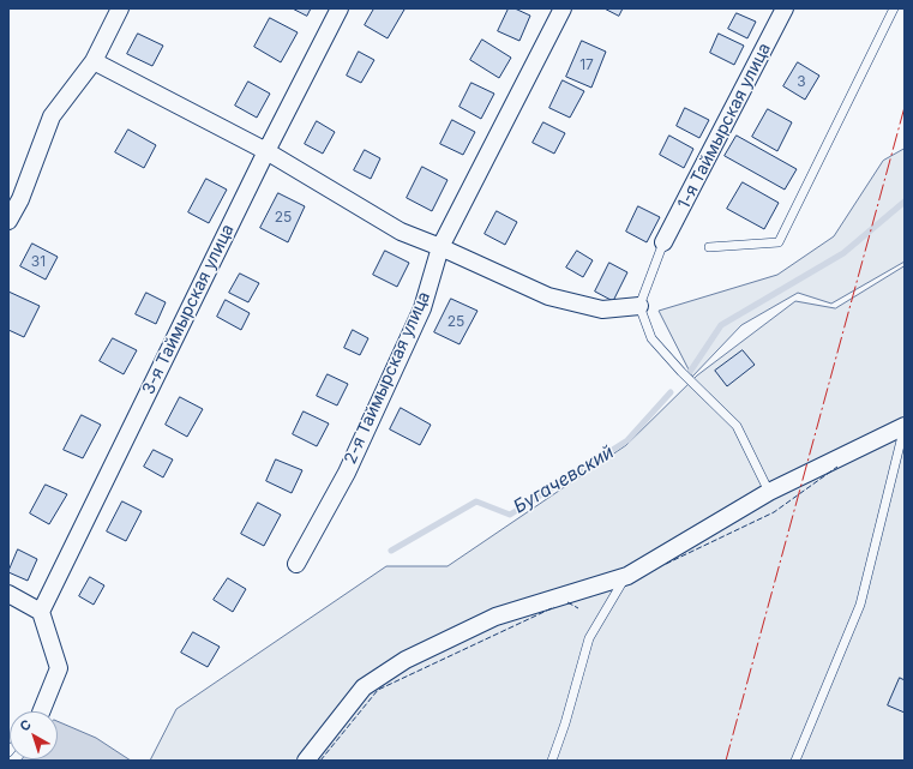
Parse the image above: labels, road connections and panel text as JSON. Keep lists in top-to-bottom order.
{
  "streets": {
    "street": ["1-я Таймырская улица", "3-я Таймырская улица", "2-я Таймырская улица"]
  },
  "water": ["Бугачевский"],
  "house_numbers": [
    "17",
    "3",
    "25",
    "31",
    "25"
  ],
  "north": "top left"
}
